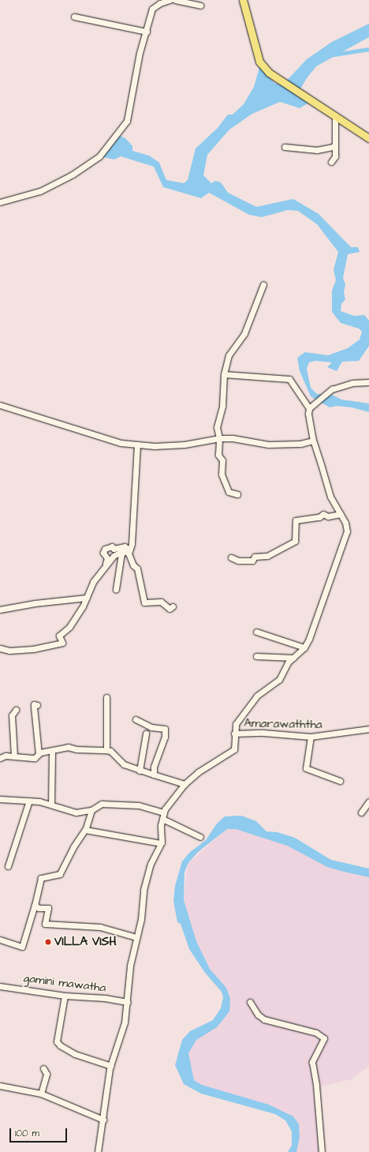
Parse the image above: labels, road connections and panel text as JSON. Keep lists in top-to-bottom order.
{
  "streets": {
    "street": ["Amarawaththa", "gamini mawatha"]
  },
  "places": ["VILLA VISH"],
  "scale_bar": "100 m"
}
